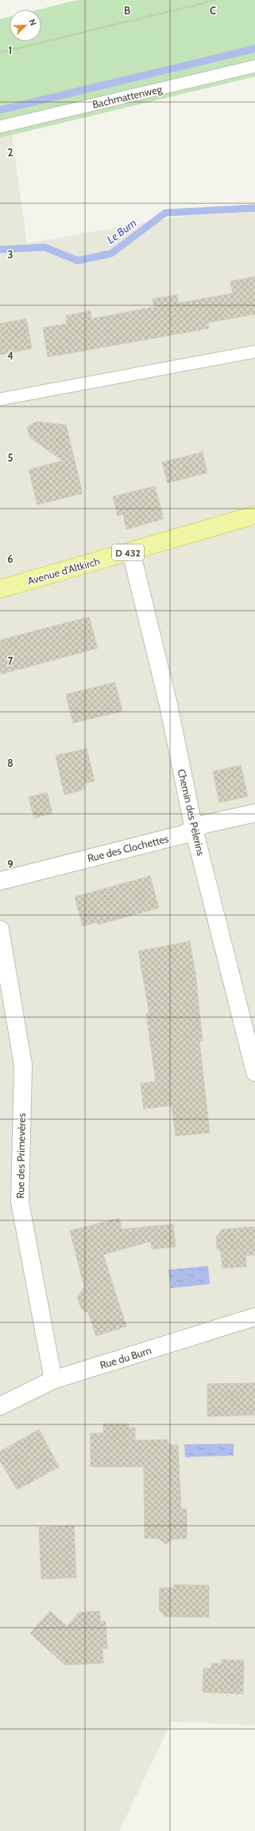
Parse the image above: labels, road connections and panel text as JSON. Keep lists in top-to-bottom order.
{
  "streets": {
    "main road": ["D 432", "Avenue d'Altkirch"],
    "street": [
      "Chemin des Pèlerins",
      "Rue des Clochettes",
      "Rue des Primevères",
      "Rue du Burn"
    ],
    "lane": ["Bachmattenweg"]
  },
  "crossings": [
    ["Avenue d'Altkirch", "Chemin des Pèlerins"],
    ["Chemin des Pèlerins", "Rue des Clochettes"],
    ["Rue des Primevères", "Rue du Burn"]
  ],
  "water": ["Le Burn"],
  "north": "top right",
  "grid": {
    "columns": ["B", "C"],
    "rows": [
      "1",
      "2",
      "3",
      "4",
      "5",
      "6",
      "7",
      "8",
      "9"
    ]
  }
}
